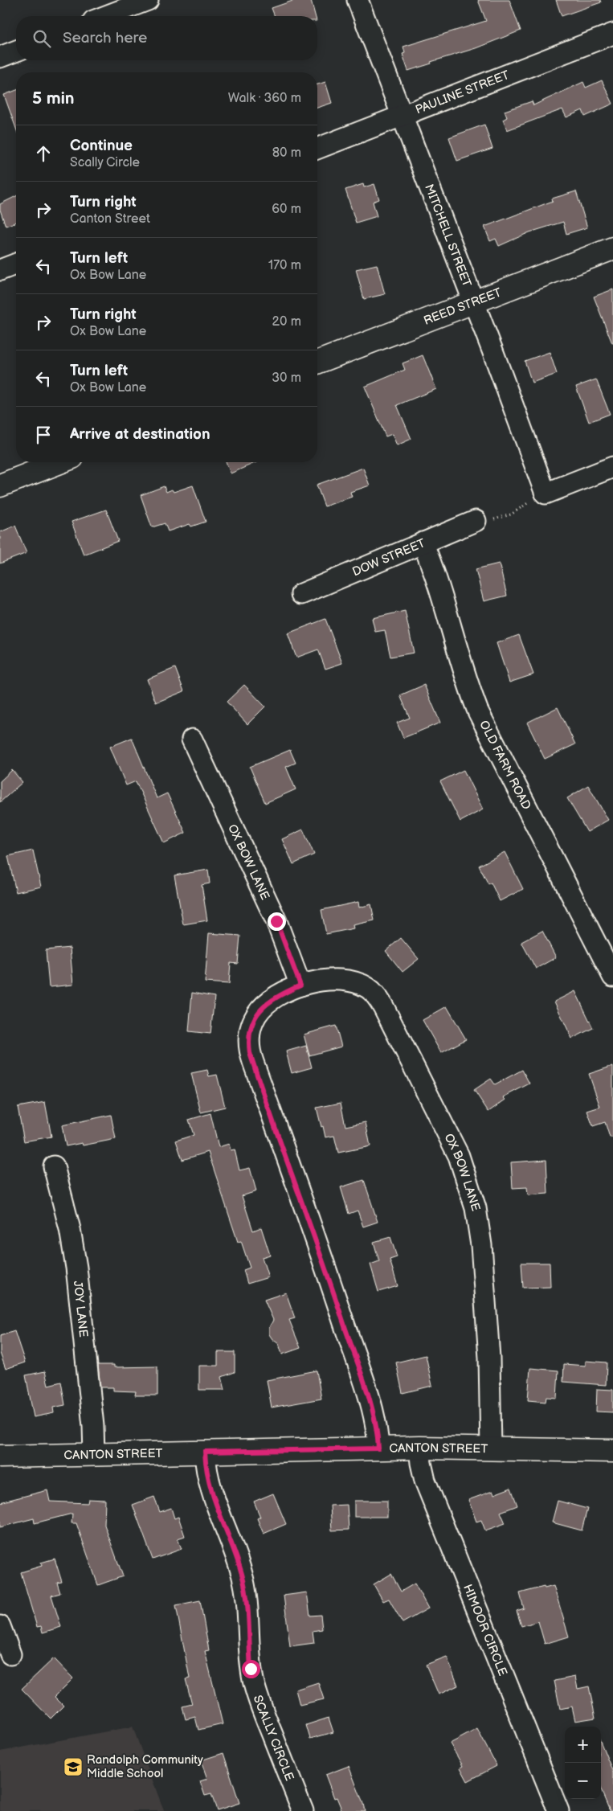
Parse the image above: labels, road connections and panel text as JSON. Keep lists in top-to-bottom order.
{
  "streets": {
    "street": [
      "PAULINE STREET",
      "MITCHELL STREET",
      "REED STREET",
      "DOW STREET",
      "OLD FARM ROAD",
      "OX BOW LANE",
      "JOY LANE",
      "CANTON STREET",
      "HIMOOR CIRCLE",
      "SCALLY CIRCLE"
    ]
  },
  "crossings": [
    ["PAULINE STREET", "MITCHELL STREET"],
    ["MITCHELL STREET", "REED STREET"],
    ["DOW STREET", "OLD FARM ROAD"],
    ["OX BOW LANE", "CANTON STREET"],
    ["JOY LANE", "CANTON STREET"],
    ["CANTON STREET", "HIMOOR CIRCLE"],
    ["CANTON STREET", "SCALLY CIRCLE"]
  ],
  "places": {
    "school or university": ["Randolph Community Middle School"]
  },
  "page": {
    "search": "Search here",
    "heading": ["5 min", "Walk · 360 m"],
    "list": [
      ["Continue", "Scally Circle", "80 m"],
      ["Turn right", "Canton Street", "60 m"],
      ["Turn left", "Ox Bow Lane", "170 m"],
      ["Turn right", "Ox Bow Lane", "20 m"],
      ["Turn left", "Ox Bow Lane", "30 m"],
      "Arrive at destination"
    ],
    "map_buttons": ["+", "−"]
  }
}
